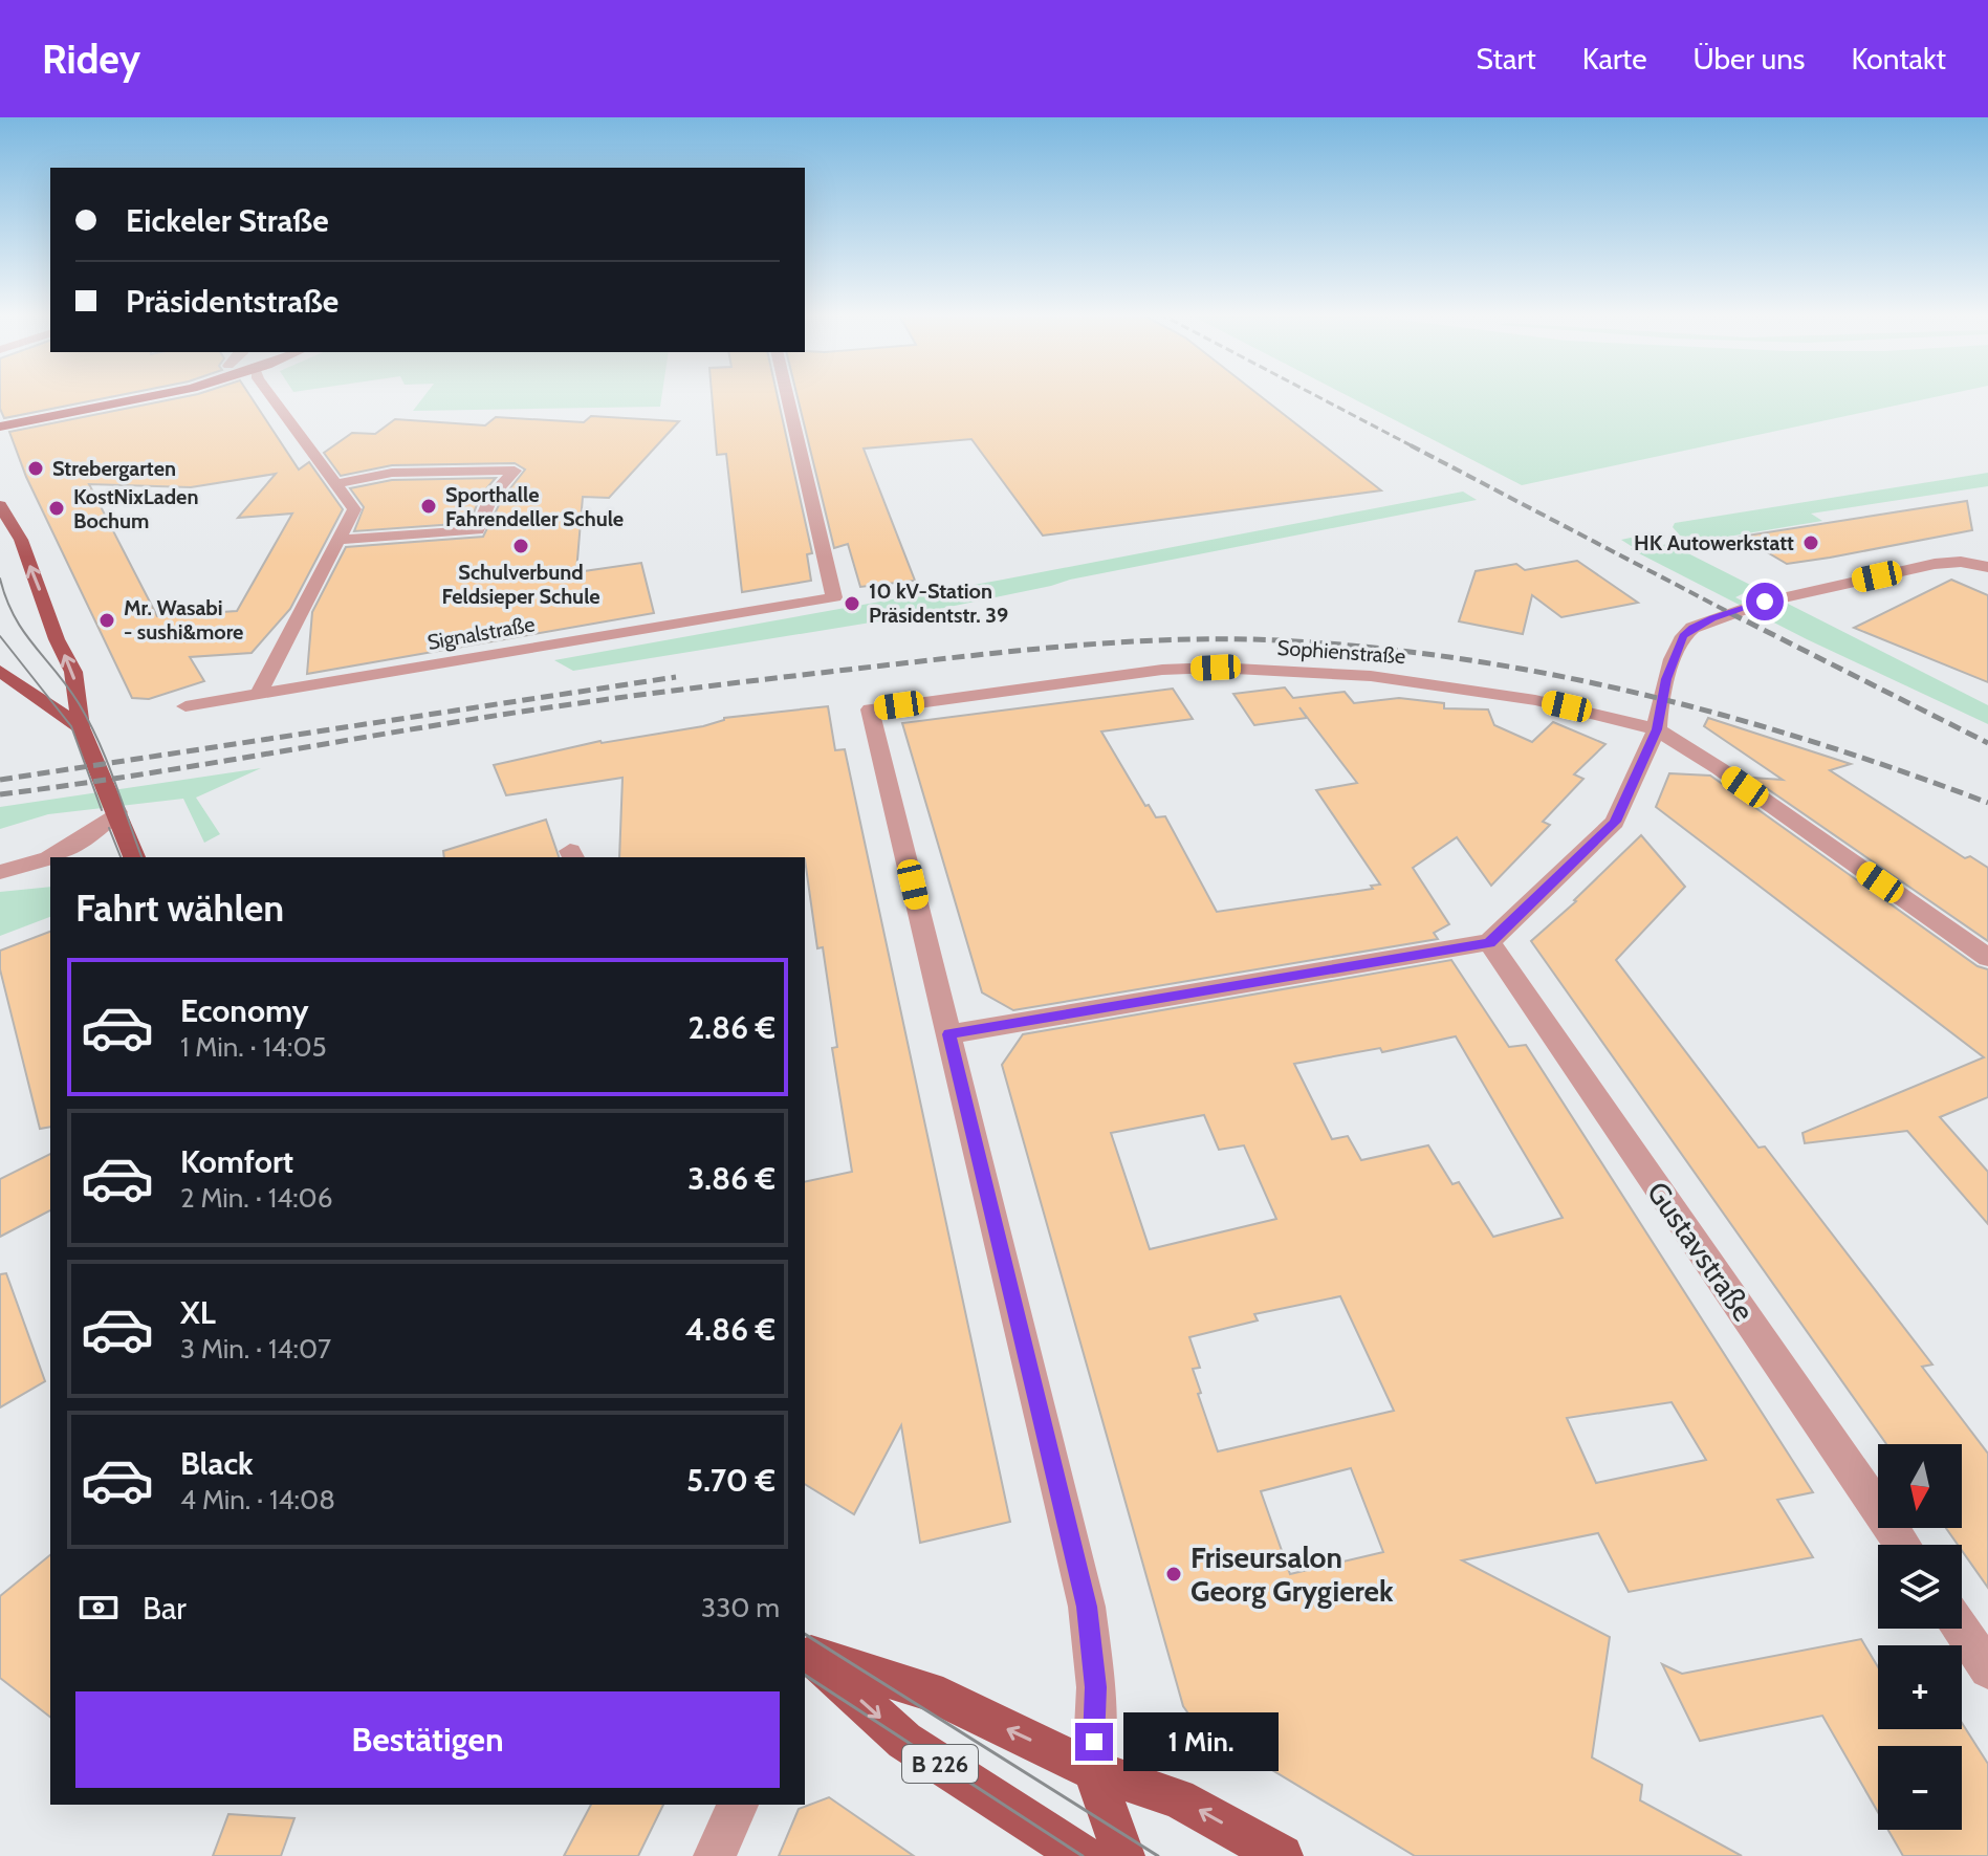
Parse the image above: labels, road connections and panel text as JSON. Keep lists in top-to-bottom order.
{
  "streets": {
    "main road": ["B 226"],
    "street": ["Signalstraße", "Sophienstraße", "Gustavstraße"]
  },
  "places": [
    "Strebergarten",
    "Sporthalle Fahrendeller Schule",
    "KostNixLaden Bochum",
    "HK Autowerkstatt",
    "Schulverbund Feldsieper Schule",
    "10 kV-Station Präsidentstr. 39",
    "Mr. Wasabi - sushi&more",
    "Friseursalon Georg Grygierek"
  ],
  "north": "bottom",
  "page": {
    "header": "Ridey",
    "nav": [
      "Start",
      "Karte",
      "Über uns",
      "Kontakt"
    ],
    "banner": ["Eickeler Straße", "Präsidentstraße"],
    "heading": "Fahrt wählen",
    "list": [
      {
        "name": "Economy",
        "note": "1 Min. · 14:05",
        "value": "2.86 €"
      },
      {
        "name": "Komfort",
        "note": "2 Min. · 14:06",
        "value": "3.86 €"
      },
      {
        "name": "XL",
        "note": "3 Min. · 14:07",
        "value": "4.86 €"
      },
      {
        "name": "Black",
        "note": "4 Min. · 14:08",
        "value": "5.70 €"
      }
    ],
    "map_buttons": ["+", "−"],
    "pay": ["Bar", "330 m"],
    "buttons": "Bestätigen",
    "bubble": "1 Min."
  }
}
